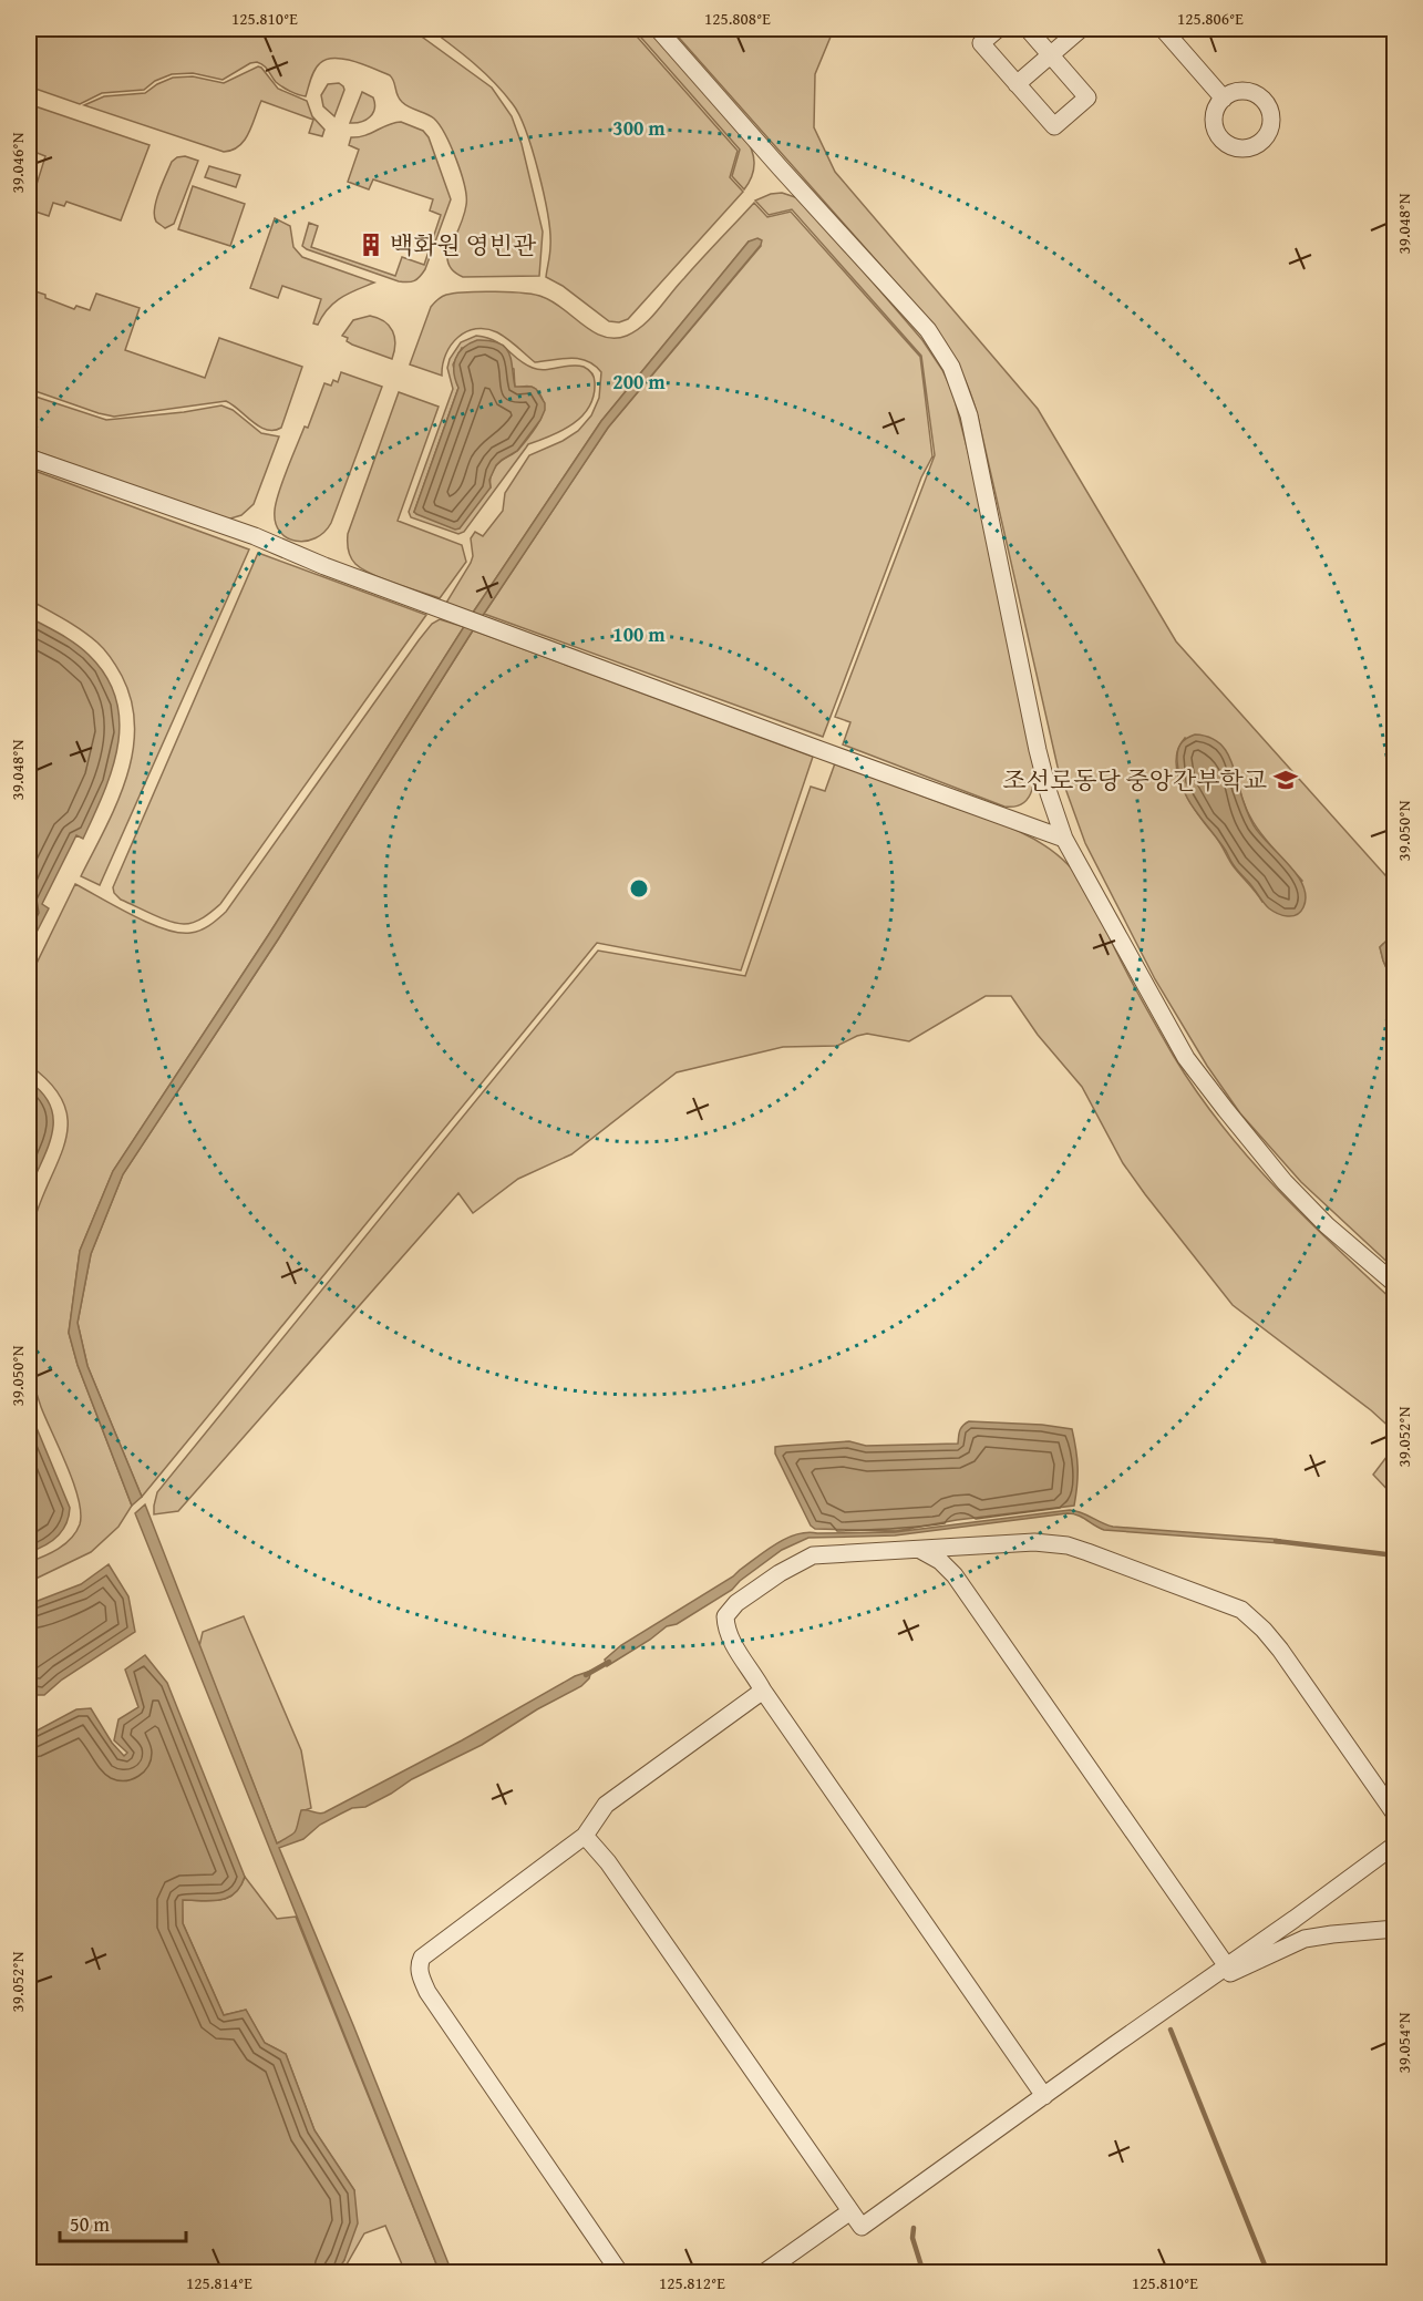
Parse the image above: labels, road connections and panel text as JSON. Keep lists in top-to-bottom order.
{
  "places": {
    "building": ["백화원 영빈관"],
    "school or university": ["조선로동당 중앙간부학교"]
  },
  "scale_bar": "50 m",
  "coordinates": [
    "125.810°E",
    "125.808°E",
    "125.806°E",
    "39.046°N",
    "39.048°N",
    "39.050°N",
    "39.052°N",
    "39.054°N",
    "125.814°E",
    "125.812°E"
  ],
  "rings": ["300 m", "200 m", "100 m"]
}
